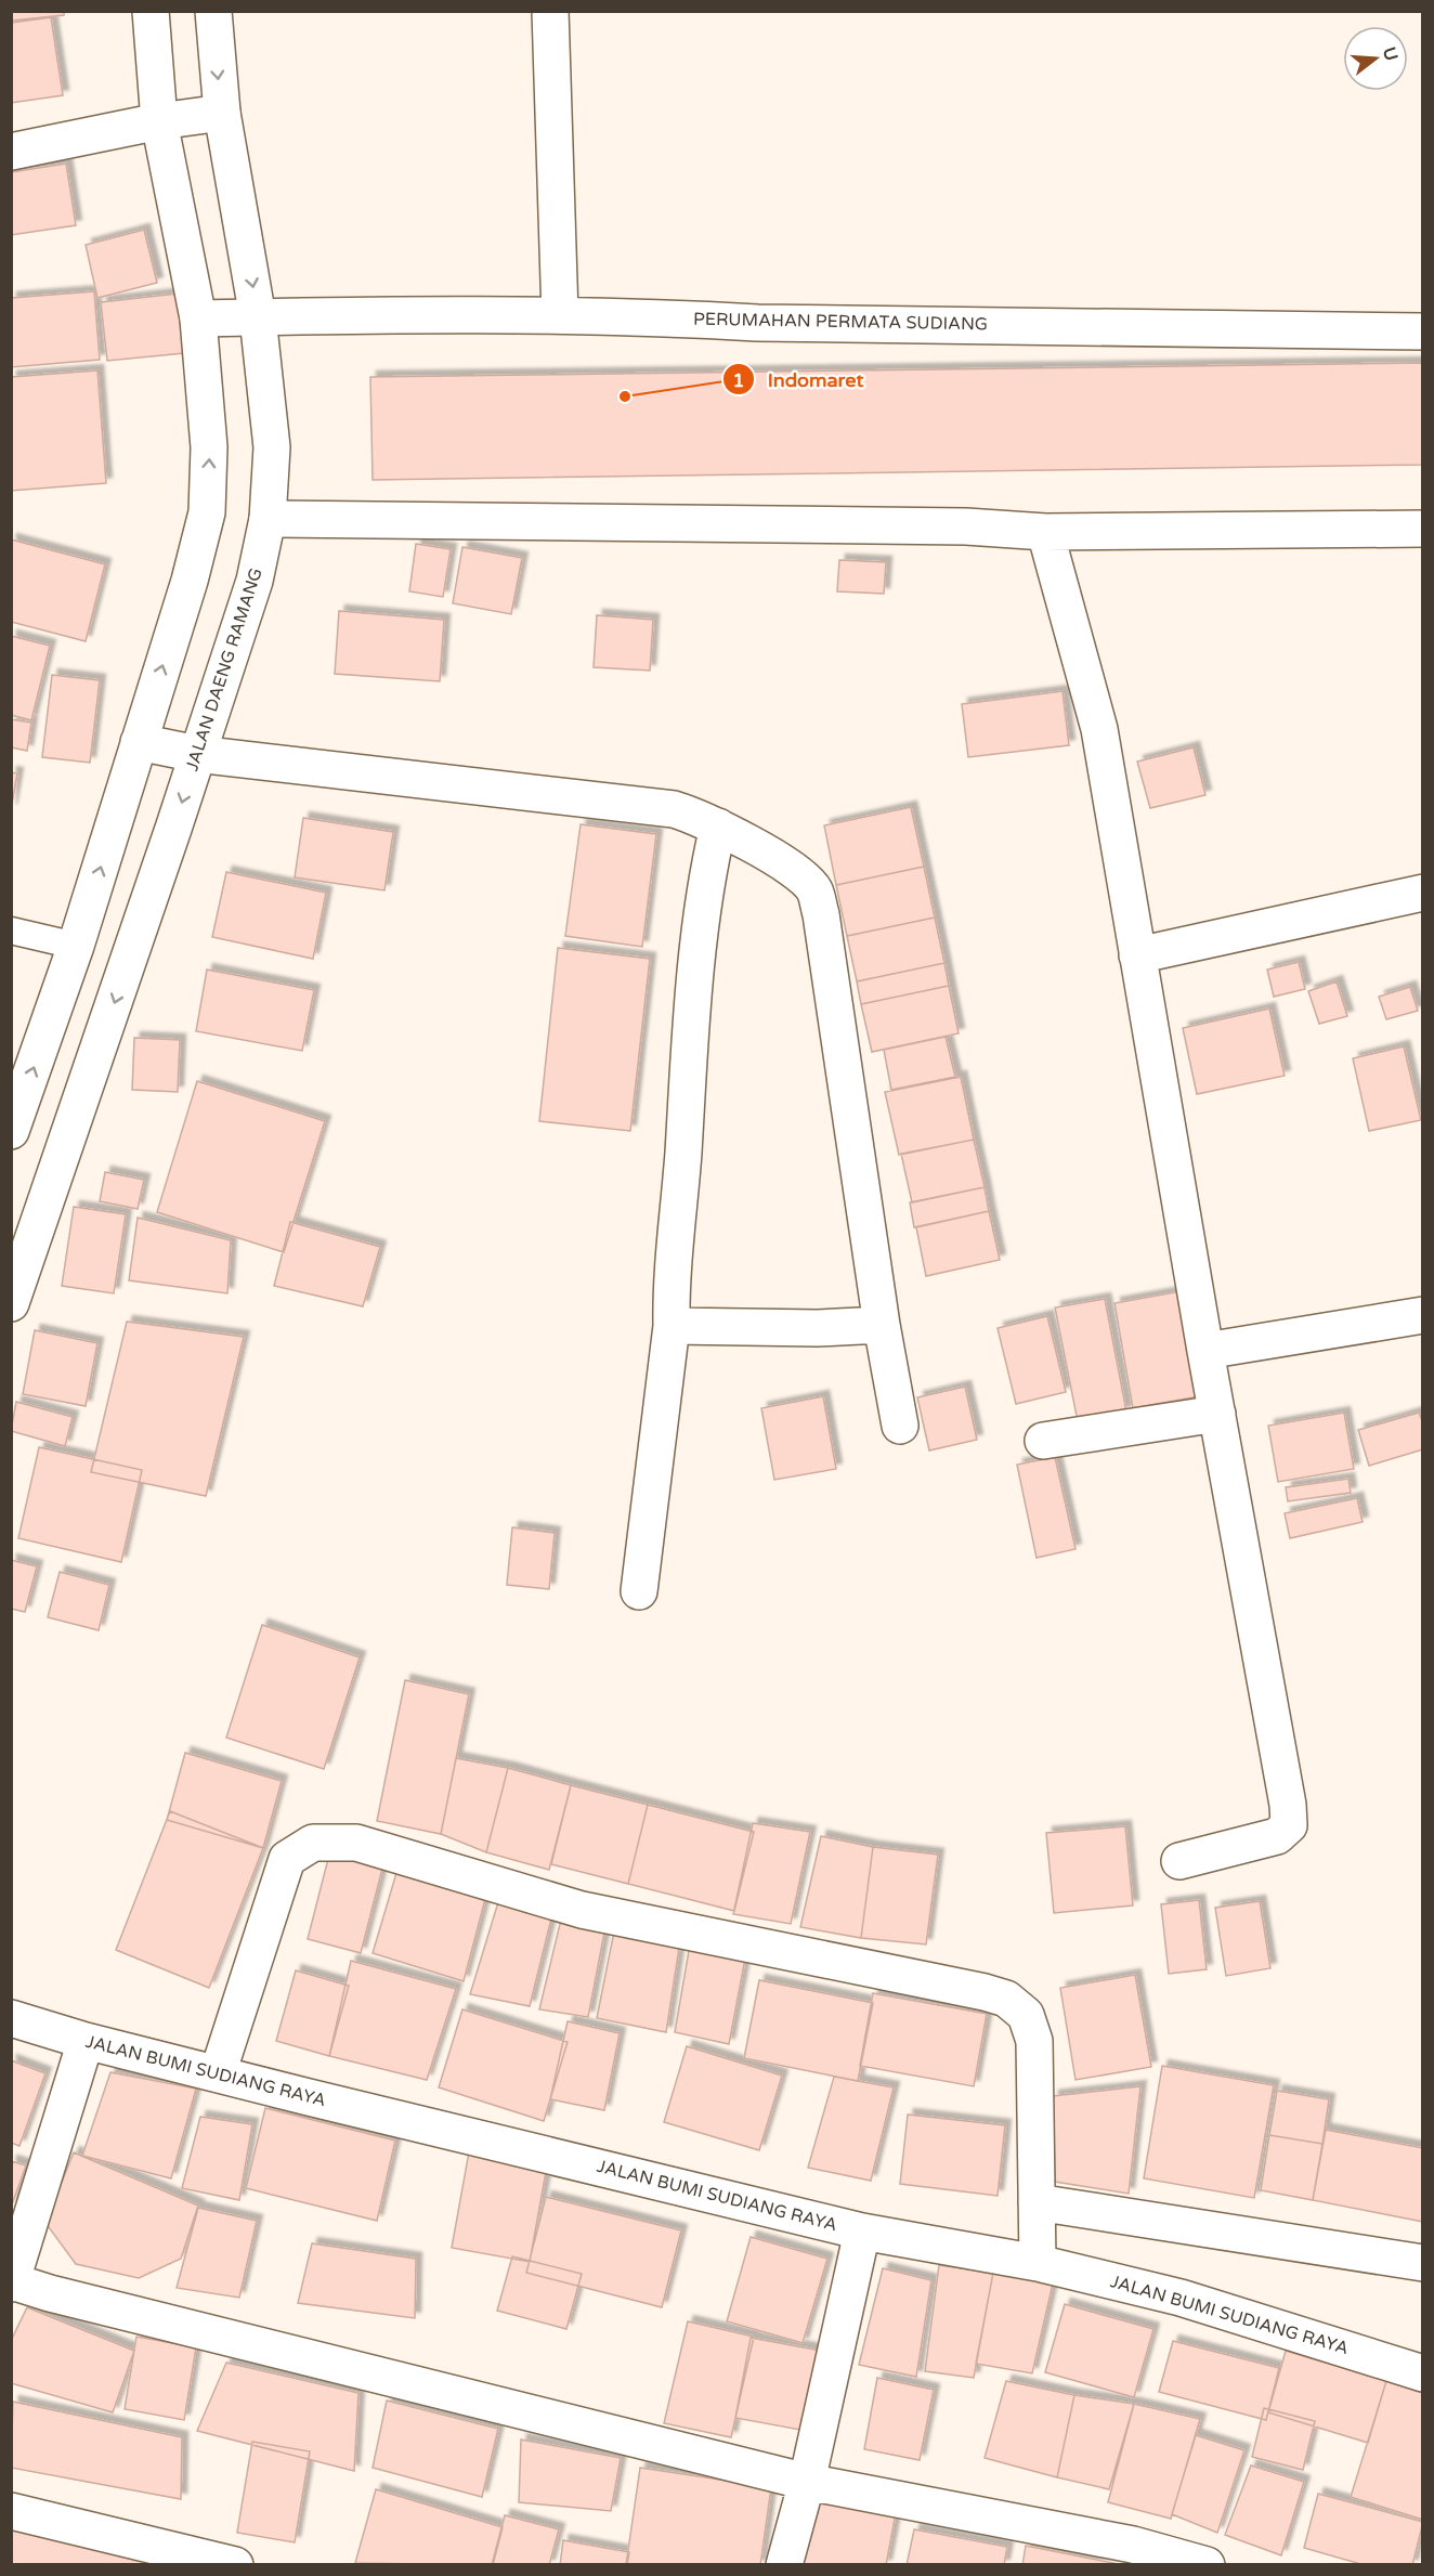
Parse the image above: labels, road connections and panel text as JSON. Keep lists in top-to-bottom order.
{
  "streets": {
    "street": ["PERUMAHAN PERMATA SUDIANG", "JALAN DAENG RAMANG", "JALAN BUMI SUDIANG RAYA"]
  },
  "crossings": [
    ["PERUMAHAN PERMATA SUDIANG", "JALAN DAENG RAMANG"]
  ],
  "places": ["Indomaret"],
  "north": "right"
}
